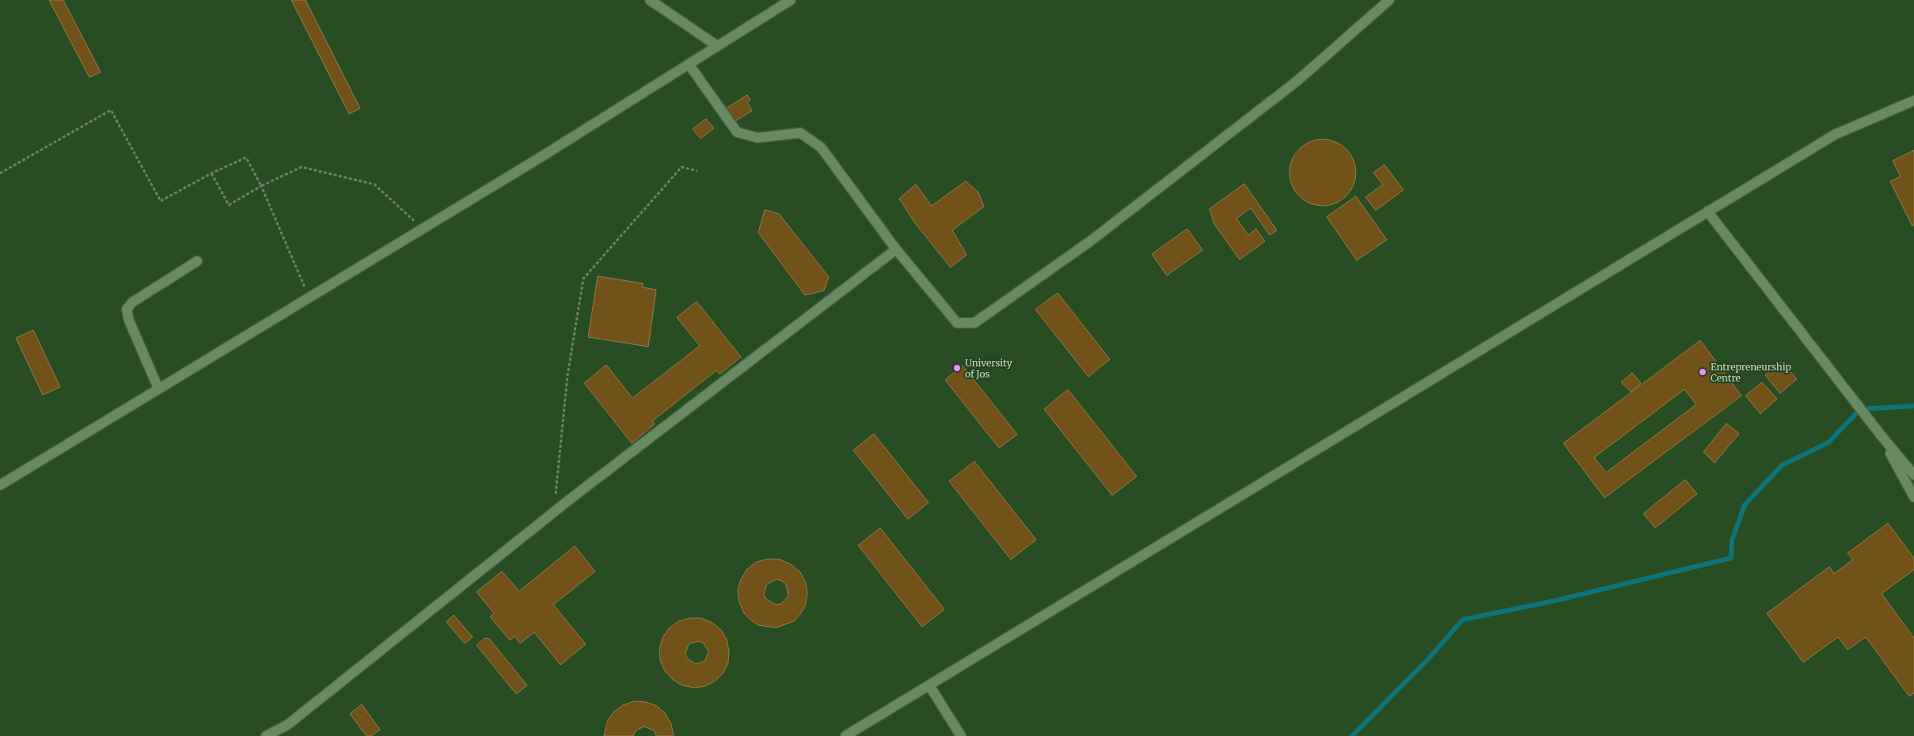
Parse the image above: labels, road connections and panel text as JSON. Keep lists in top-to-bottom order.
{
  "places": ["University of Jos", "Entrepreneurship Centre"]
}
